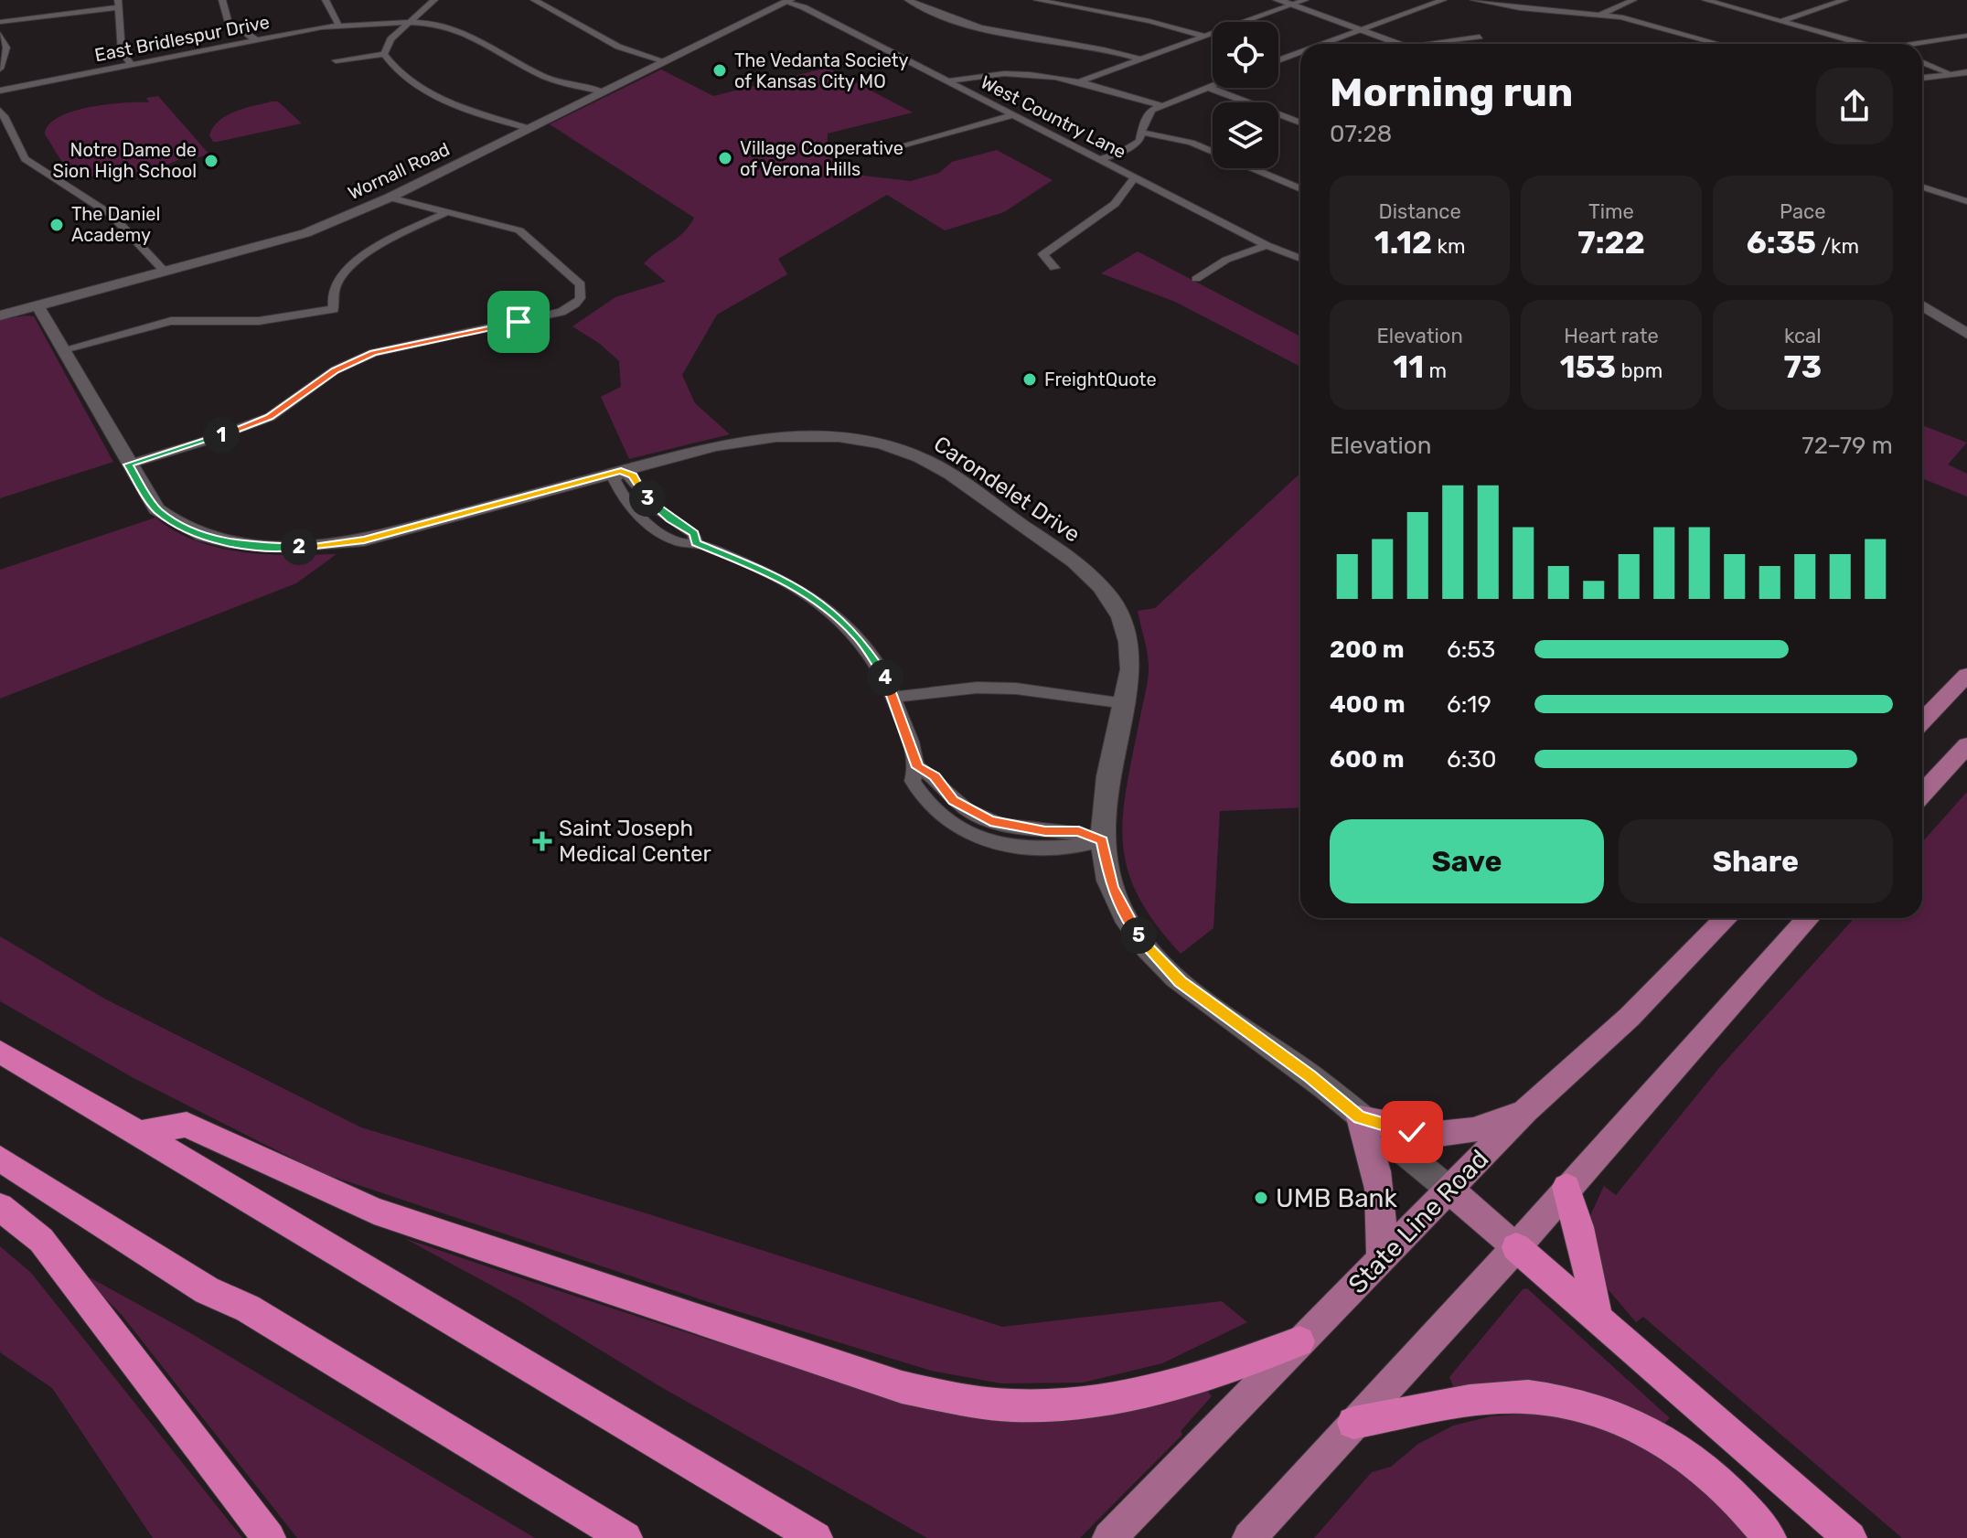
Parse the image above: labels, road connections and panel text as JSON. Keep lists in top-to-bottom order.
{
  "streets": {
    "main road": ["State Line Road"],
    "street": [
      "East Bridlespur Drive",
      "West Country Lane",
      "Wornall Road",
      "Carondelet Drive"
    ]
  },
  "crossings": [
    ["East Bridlespur Drive", "Wornall Road"],
    ["West Country Lane", "Wornall Road"],
    ["Wornall Road", "Carondelet Drive"],
    ["Carondelet Drive", "State Line Road"]
  ],
  "places": {
    "other": [
      "The Vedanta Society of Kansas City MO",
      "Village Cooperative of Verona Hills",
      "Notre Dame de Sion High School",
      "The Daniel Academy",
      "FreightQuote",
      "UMB Bank"
    ],
    "health": ["Saint Joseph Medical Center"]
  },
  "page": {
    "heading": ["Morning run", "07:28"],
    "stats": [
      ["Distance", "1.12 km"],
      ["Time", "7:22"],
      ["Pace", "6:35 /km"],
      ["Elevation", "11 m"],
      ["Heart rate", "153 bpm"],
      ["kcal", "73"]
    ],
    "pins": [
      "1",
      "3",
      "2",
      "4",
      "5"
    ],
    "chart": ["Elevation", "72–79 m"],
    "list": [
      {
        "name": "200 m",
        "note": "6:53"
      },
      {
        "name": "400 m",
        "note": "6:19"
      },
      {
        "name": "600 m",
        "note": "6:30"
      }
    ],
    "buttons": ["Save", "Share"]
  }
}
